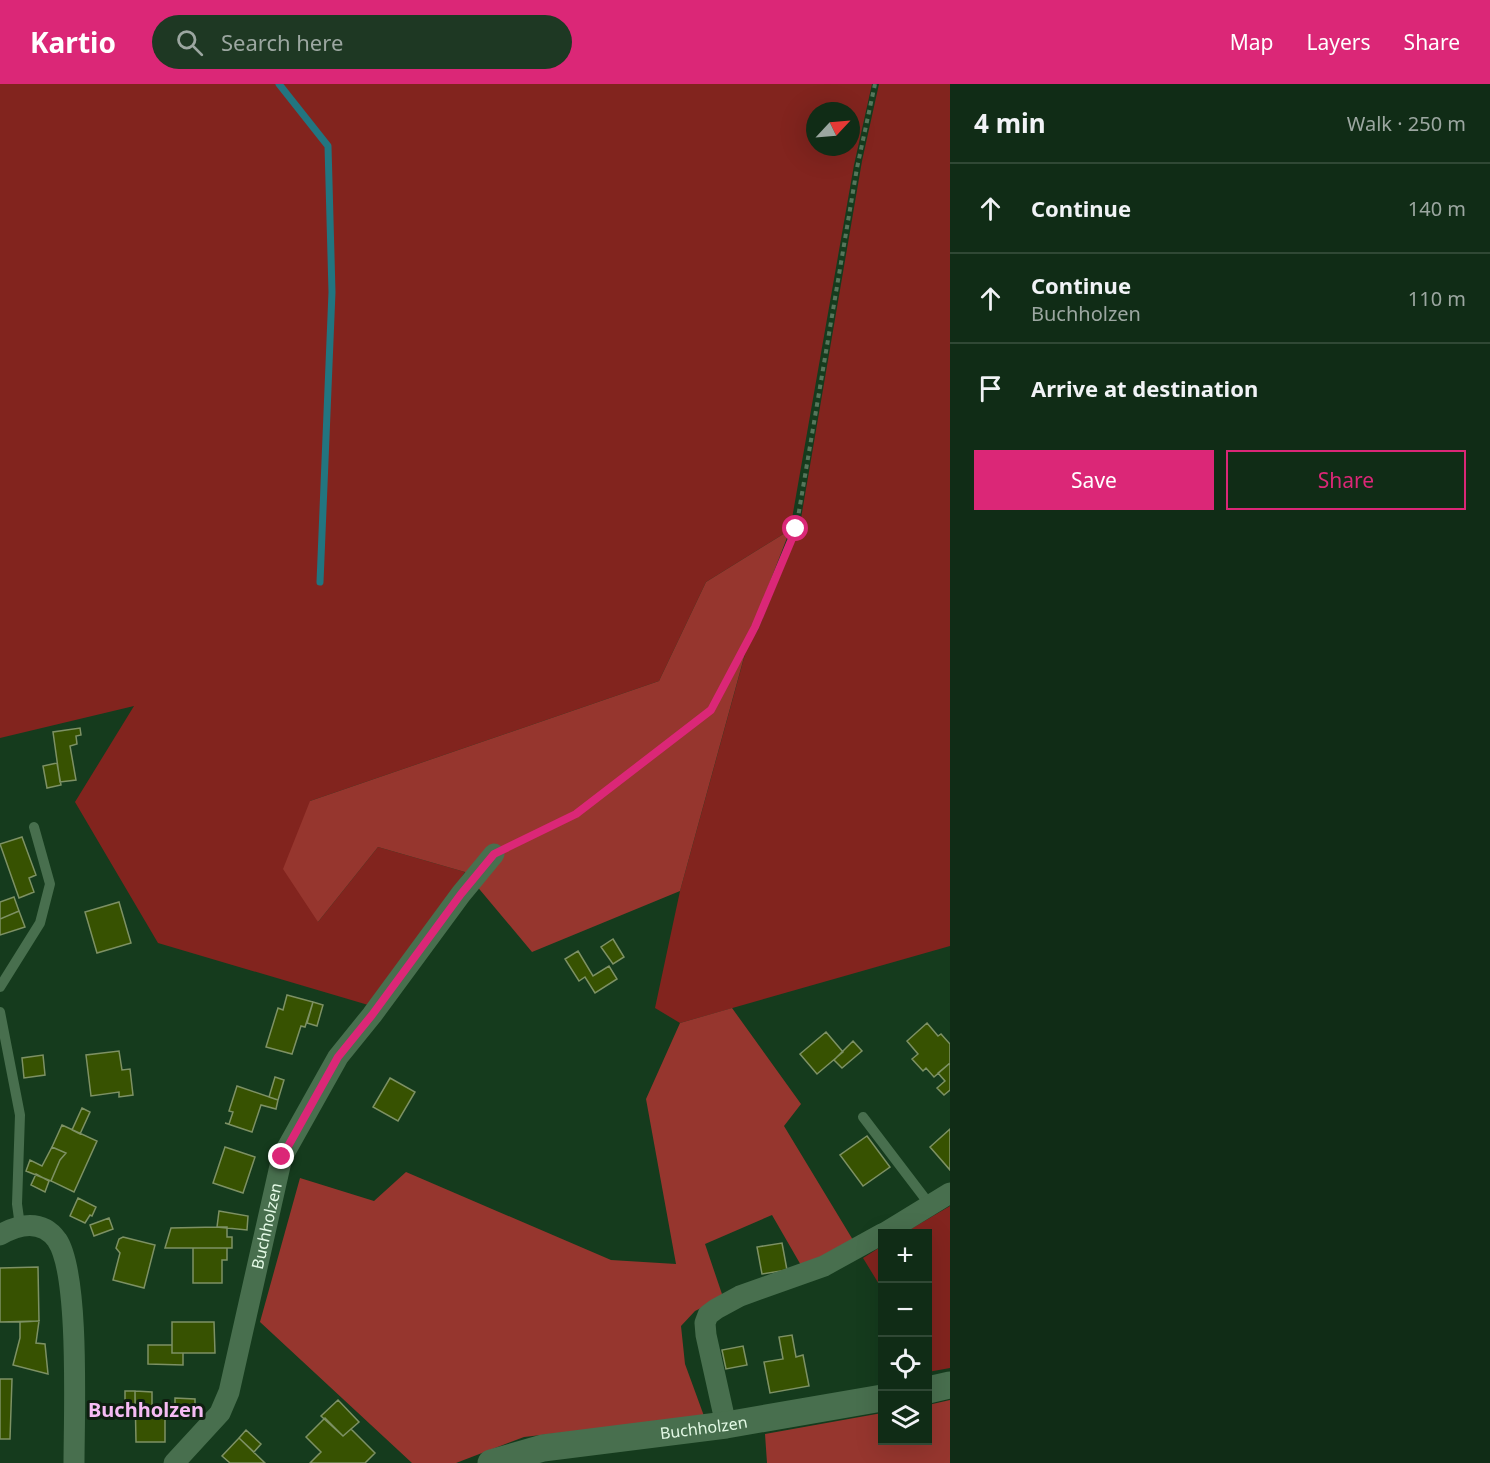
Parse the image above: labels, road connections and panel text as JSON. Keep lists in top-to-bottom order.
{
  "streets": {
    "street": ["Buchholzen"]
  },
  "districts": ["Buchholzen"],
  "north": "top right",
  "page": {
    "header": "Kartio",
    "search": "Search here",
    "nav": ["Map", "Layers", "Share"],
    "heading": ["4 min", "Walk · 250 m"],
    "list": [
      ["Continue", "140 m"],
      ["Continue", "Buchholzen", "110 m"],
      "Arrive at destination"
    ],
    "buttons": ["Save", "Share"],
    "map_buttons": ["+", "−"]
  }
}
